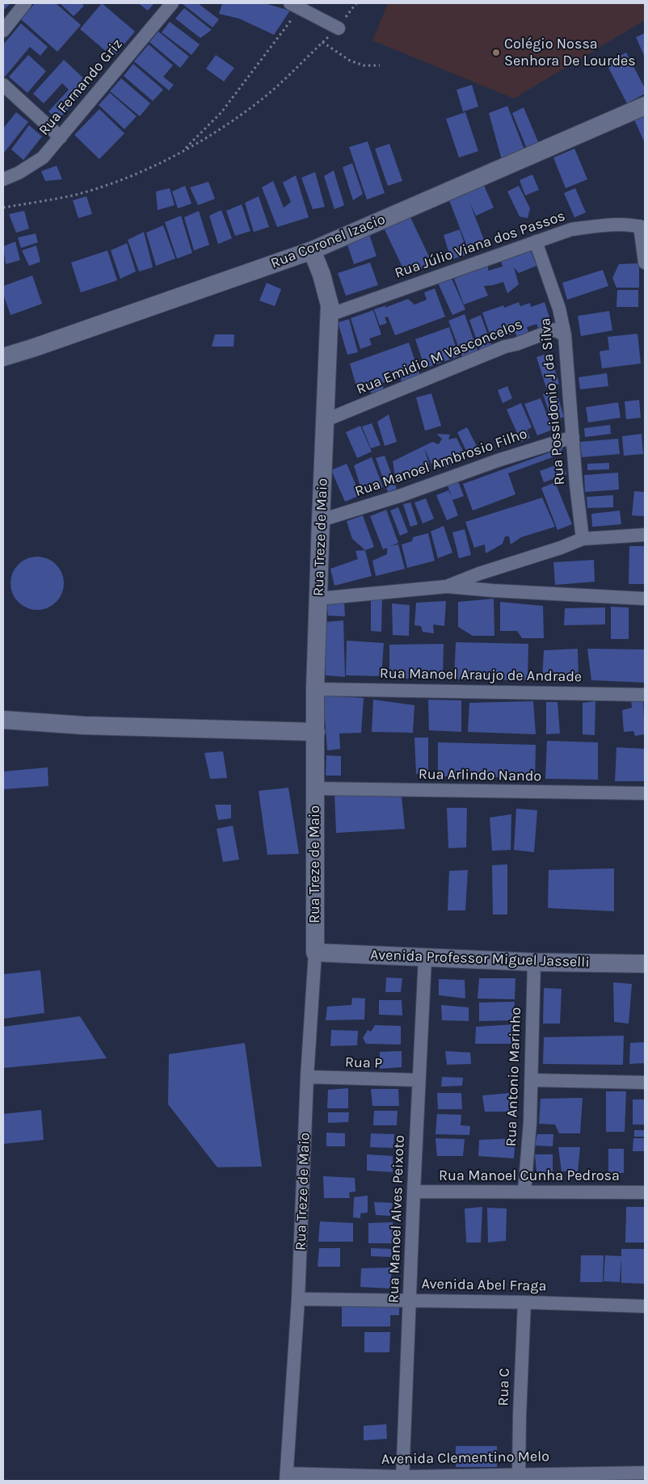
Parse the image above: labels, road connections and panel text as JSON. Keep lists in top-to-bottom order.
{
  "streets": {
    "street": [
      "Rua Fernando Griz",
      "Rua Coronel Izacio",
      "Rua Júlio Viana dos Passos",
      "Rua Emidio M Vasconcelos",
      "Rua Possidonio J da Silva",
      "Rua Manoel Ambrosio Filho",
      "Rua Treze de Maio",
      "Rua Manoel Araujo de Andrade",
      "Rua Arlindo Nando",
      "Avenida Professor Miguel Jasselli",
      "Rua P",
      "Rua Antonio Marinho",
      "Rua Manoel Cunha Pedrosa",
      "Rua Manoel Alves Peixoto",
      "Avenida Abel Fraga",
      "Rua C",
      "Avenida Clementino Melo"
    ]
  },
  "crossings": [
    ["Rua Coronel Izacio", "Rua Treze de Maio"],
    ["Rua Júlio Viana dos Passos", "Rua Possidonio J da Silva"],
    ["Rua Júlio Viana dos Passos", "Rua Treze de Maio"],
    ["Rua Emidio M Vasconcelos", "Rua Possidonio J da Silva"],
    ["Rua Emidio M Vasconcelos", "Rua Treze de Maio"],
    ["Rua Possidonio J da Silva", "Rua Manoel Ambrosio Filho"],
    ["Rua Manoel Ambrosio Filho", "Rua Treze de Maio"],
    ["Rua Treze de Maio", "Rua Manoel Araujo de Andrade"],
    ["Rua Treze de Maio", "Rua Arlindo Nando"],
    ["Rua Treze de Maio", "Avenida Professor Miguel Jasselli"],
    ["Rua Treze de Maio", "Rua P"],
    ["Rua Treze de Maio", "Avenida Abel Fraga"],
    ["Rua Treze de Maio", "Avenida Clementino Melo"],
    ["Avenida Professor Miguel Jasselli", "Rua Antonio Marinho"],
    ["Avenida Professor Miguel Jasselli", "Rua Manoel Alves Peixoto"],
    ["Rua P", "Rua Manoel Alves Peixoto"],
    ["Rua Antonio Marinho", "Rua Manoel Cunha Pedrosa"],
    ["Rua Manoel Cunha Pedrosa", "Rua Manoel Alves Peixoto"],
    ["Rua Manoel Alves Peixoto", "Avenida Abel Fraga"],
    ["Rua Manoel Alves Peixoto", "Avenida Clementino Melo"],
    ["Avenida Abel Fraga", "Rua C"],
    ["Rua C", "Avenida Clementino Melo"]
  ],
  "places": ["Colégio Nossa Senhora De Lourdes"]
}
